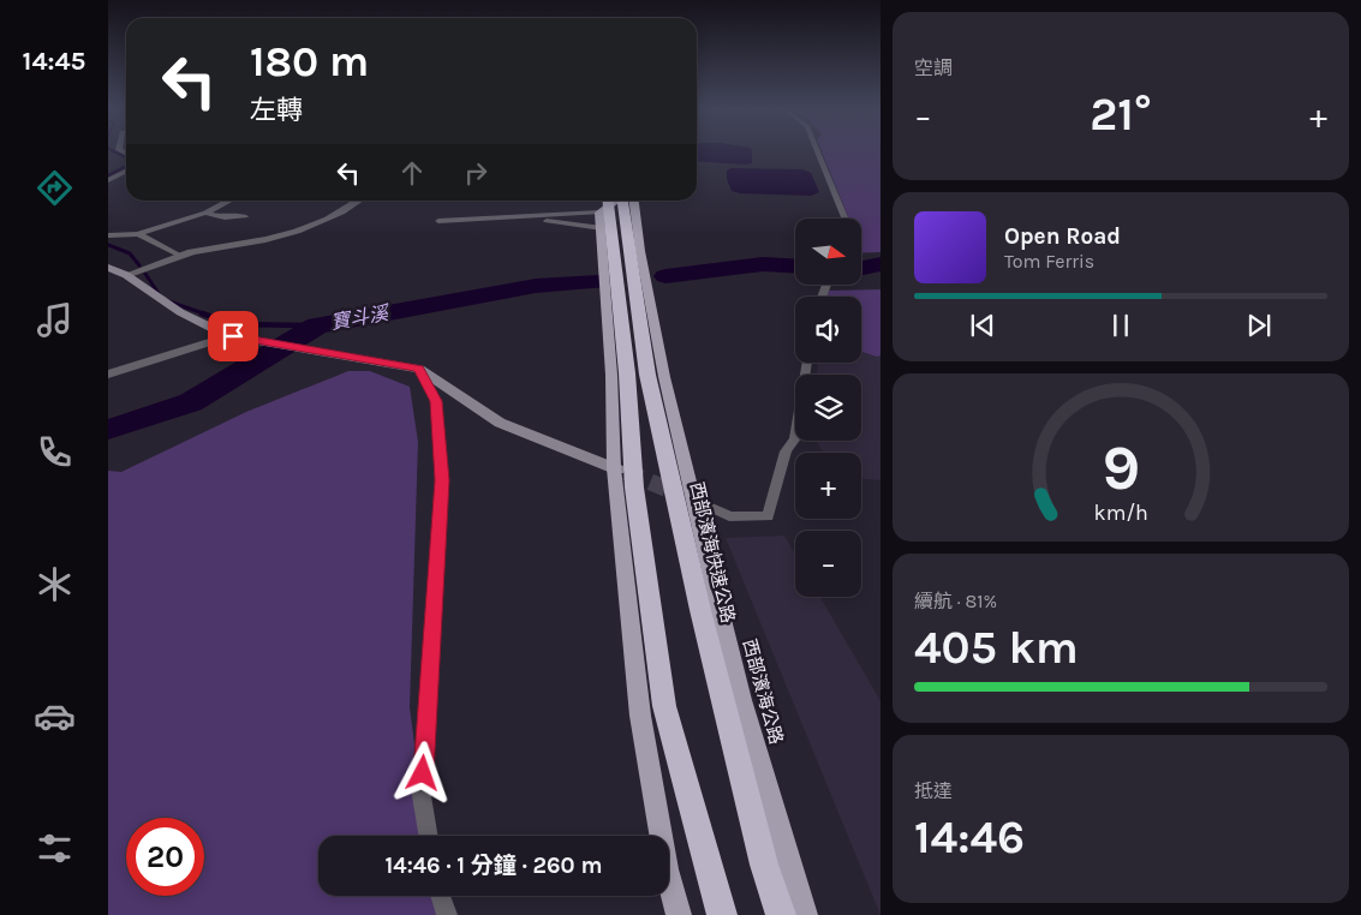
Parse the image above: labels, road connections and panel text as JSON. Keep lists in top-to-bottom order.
{
  "streets": {
    "highway": ["西部濱海快速公路"],
    "main road": ["西部濱海公路"]
  },
  "water": ["寶斗溪"],
  "north": "right",
  "page": {
    "tabs": "14:45",
    "tile": [
      "空調",
      ["續航 · 81%", "405 km"],
      ["抵達", "14:46"]
    ],
    "turn": ["180 m", "左轉"],
    "heat": ["−", "21°", "+"],
    "song": ["Open Road", "Tom Ferris"],
    "map_buttons": ["+", "−"],
    "limit": "20",
    "trip": "14:46 · 1 分鐘 · 260 m",
    "gauge": ["9", "km/h"]
  }
}
